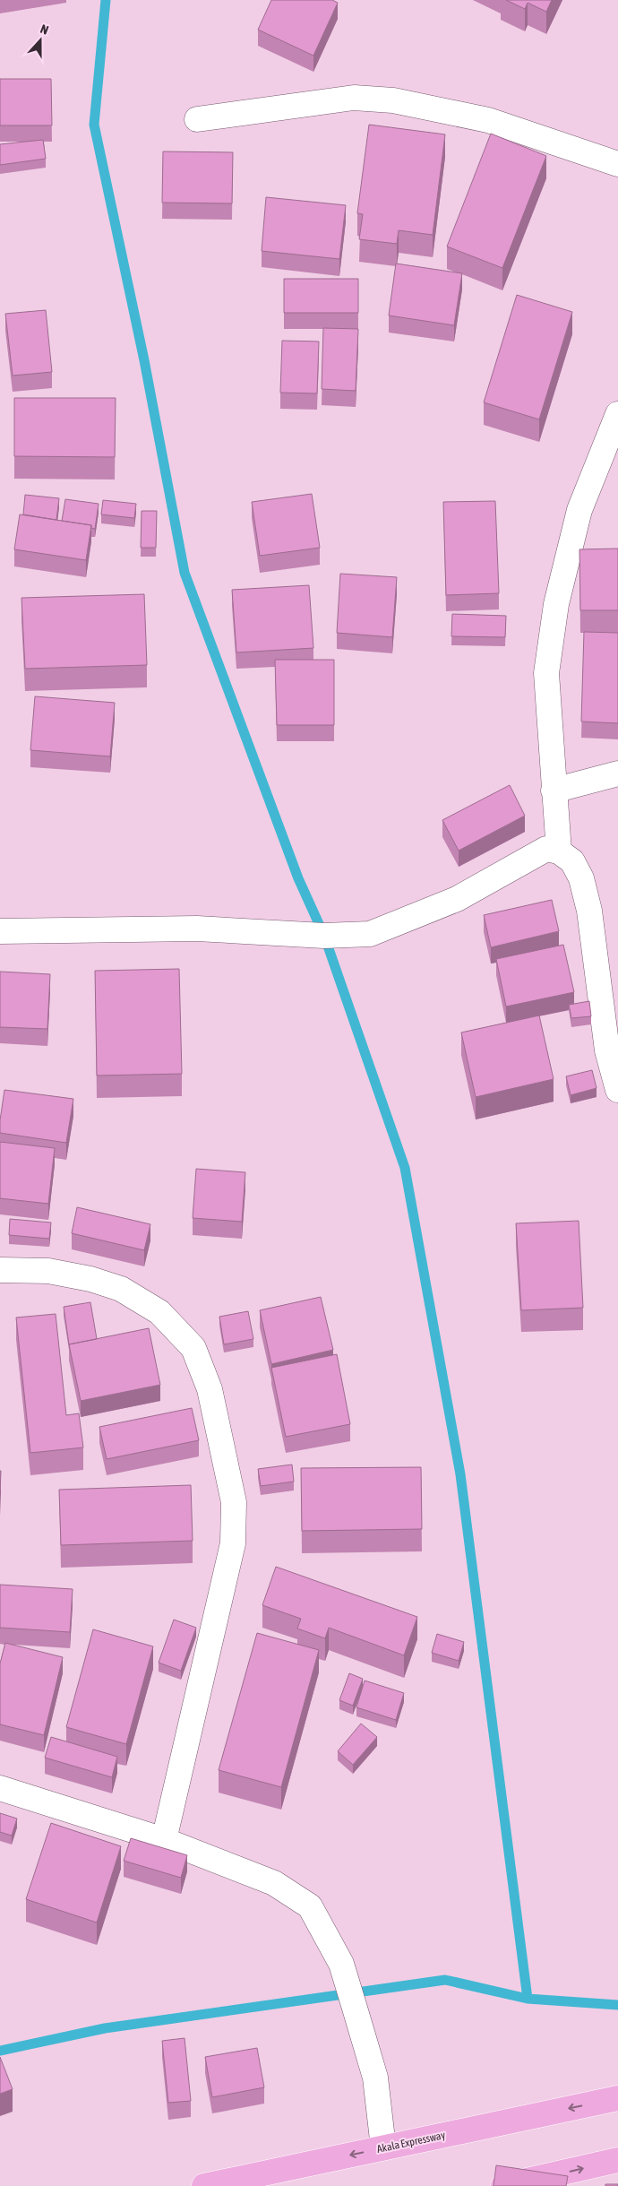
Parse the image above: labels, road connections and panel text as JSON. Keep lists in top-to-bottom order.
{
  "streets": {
    "main road": ["Akala Expressway"]
  },
  "one_way": ["Akala Expressway"],
  "north": "top"
}
